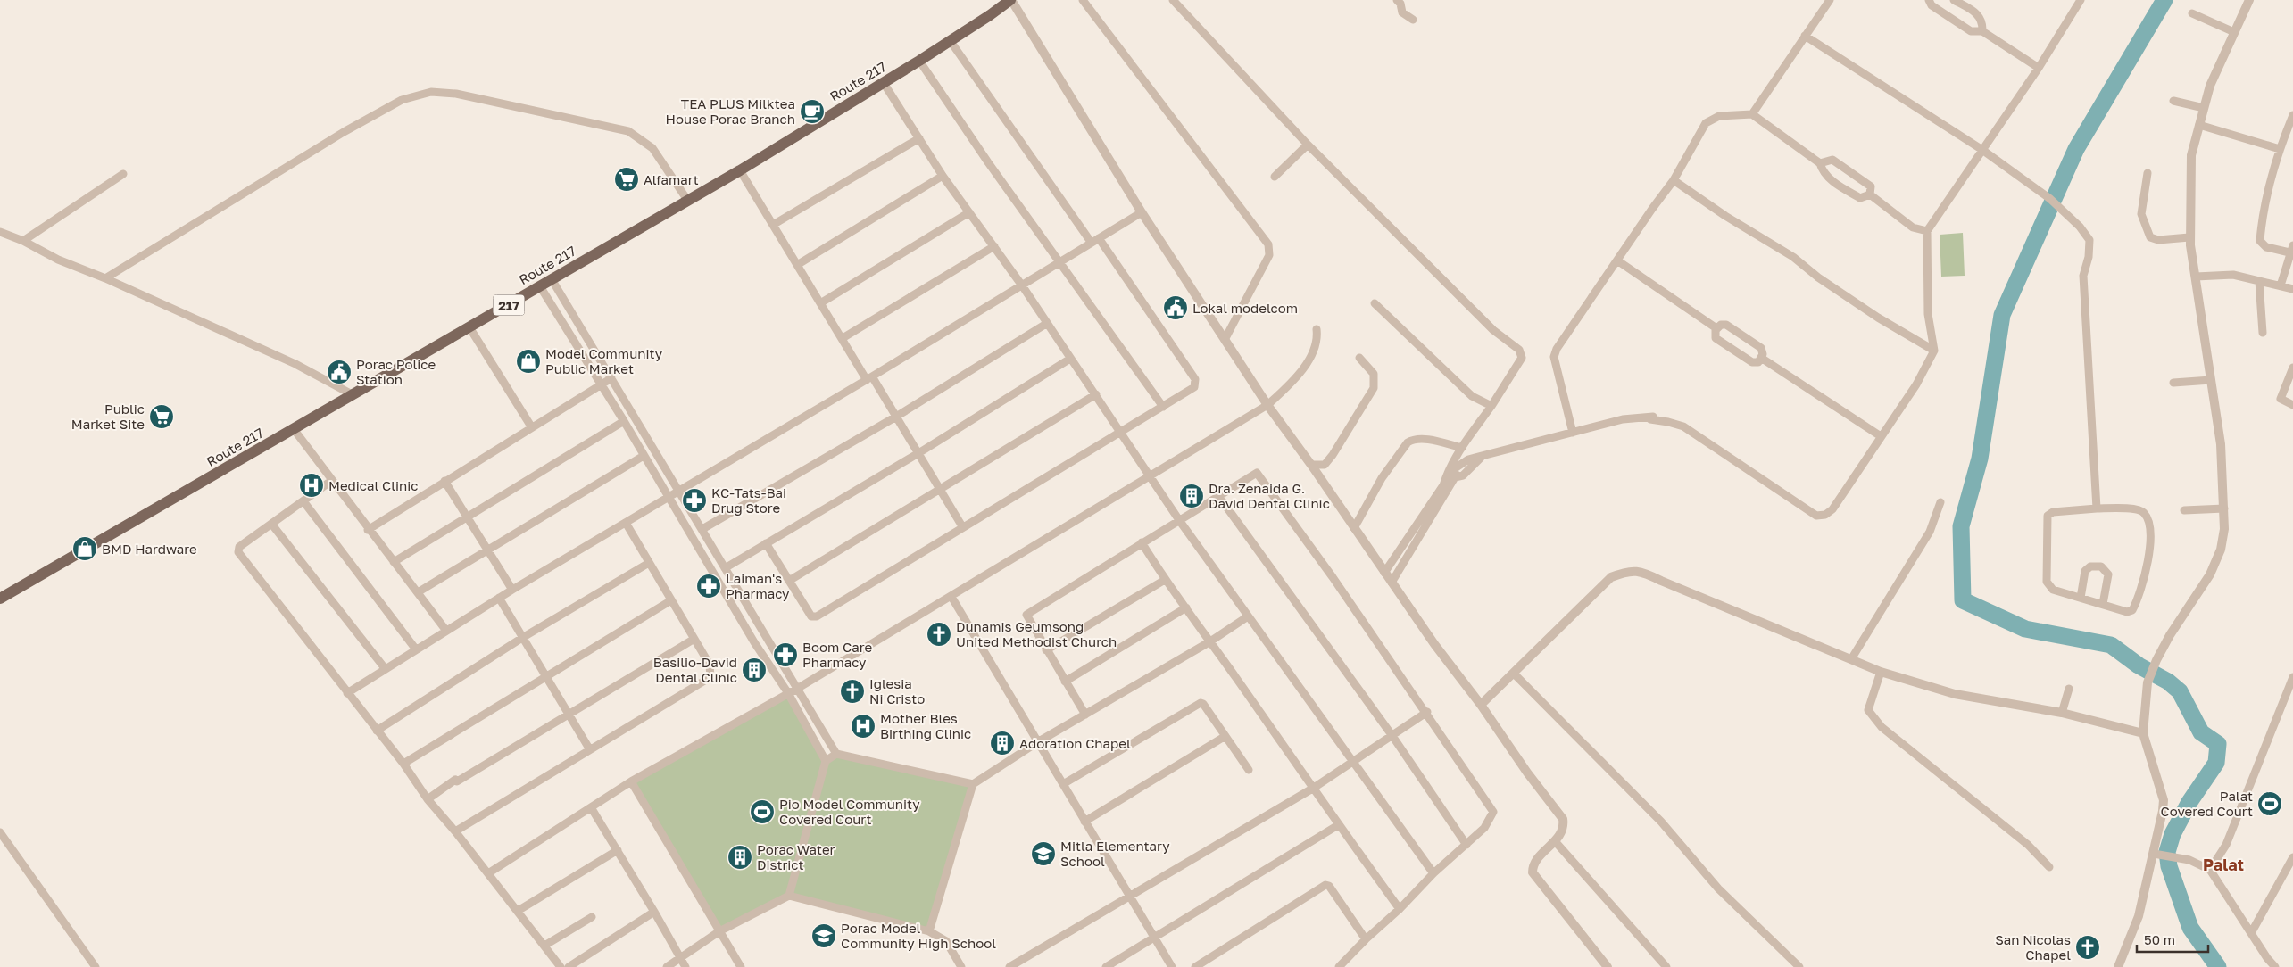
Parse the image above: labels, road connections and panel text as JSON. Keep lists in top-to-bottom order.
{
  "streets": {
    "main road": ["Route 217", "217"]
  },
  "districts": ["Palat"],
  "places": {
    "cafe": ["TEA PLUS Milktea House Porac Branch"],
    "supermarket": ["Alfamart", "Public Market Site"],
    "public building": ["Lokal modelcom", "Porac Police Station"],
    "shop": ["Model Community Public Market", "BMD Hardware"],
    "hospital": ["Medical Clinic", "Mother Bles Birthing Clinic"],
    "building": [
      "Dra. Zenaida G. David Dental Clinic",
      "Basilio-David Dental Clinic",
      "Adoration Chapel",
      "Porac Water District"
    ],
    "pharmacy": ["KC-Tats-Bai Drug Store", "Laiman's Pharmacy", "Boom Care Pharmacy"],
    "church": ["Dunamis Geumsong United Methodist Church", "Iglesia Ni Cristo", "San Nicolas Chapel"],
    "sports": ["Palat Covered Court", "Pio Model Community Covered Court"],
    "school or university": ["Mitla Elementary School", "Porac Model Community High School"]
  },
  "scale_bar": "50 m"
}
